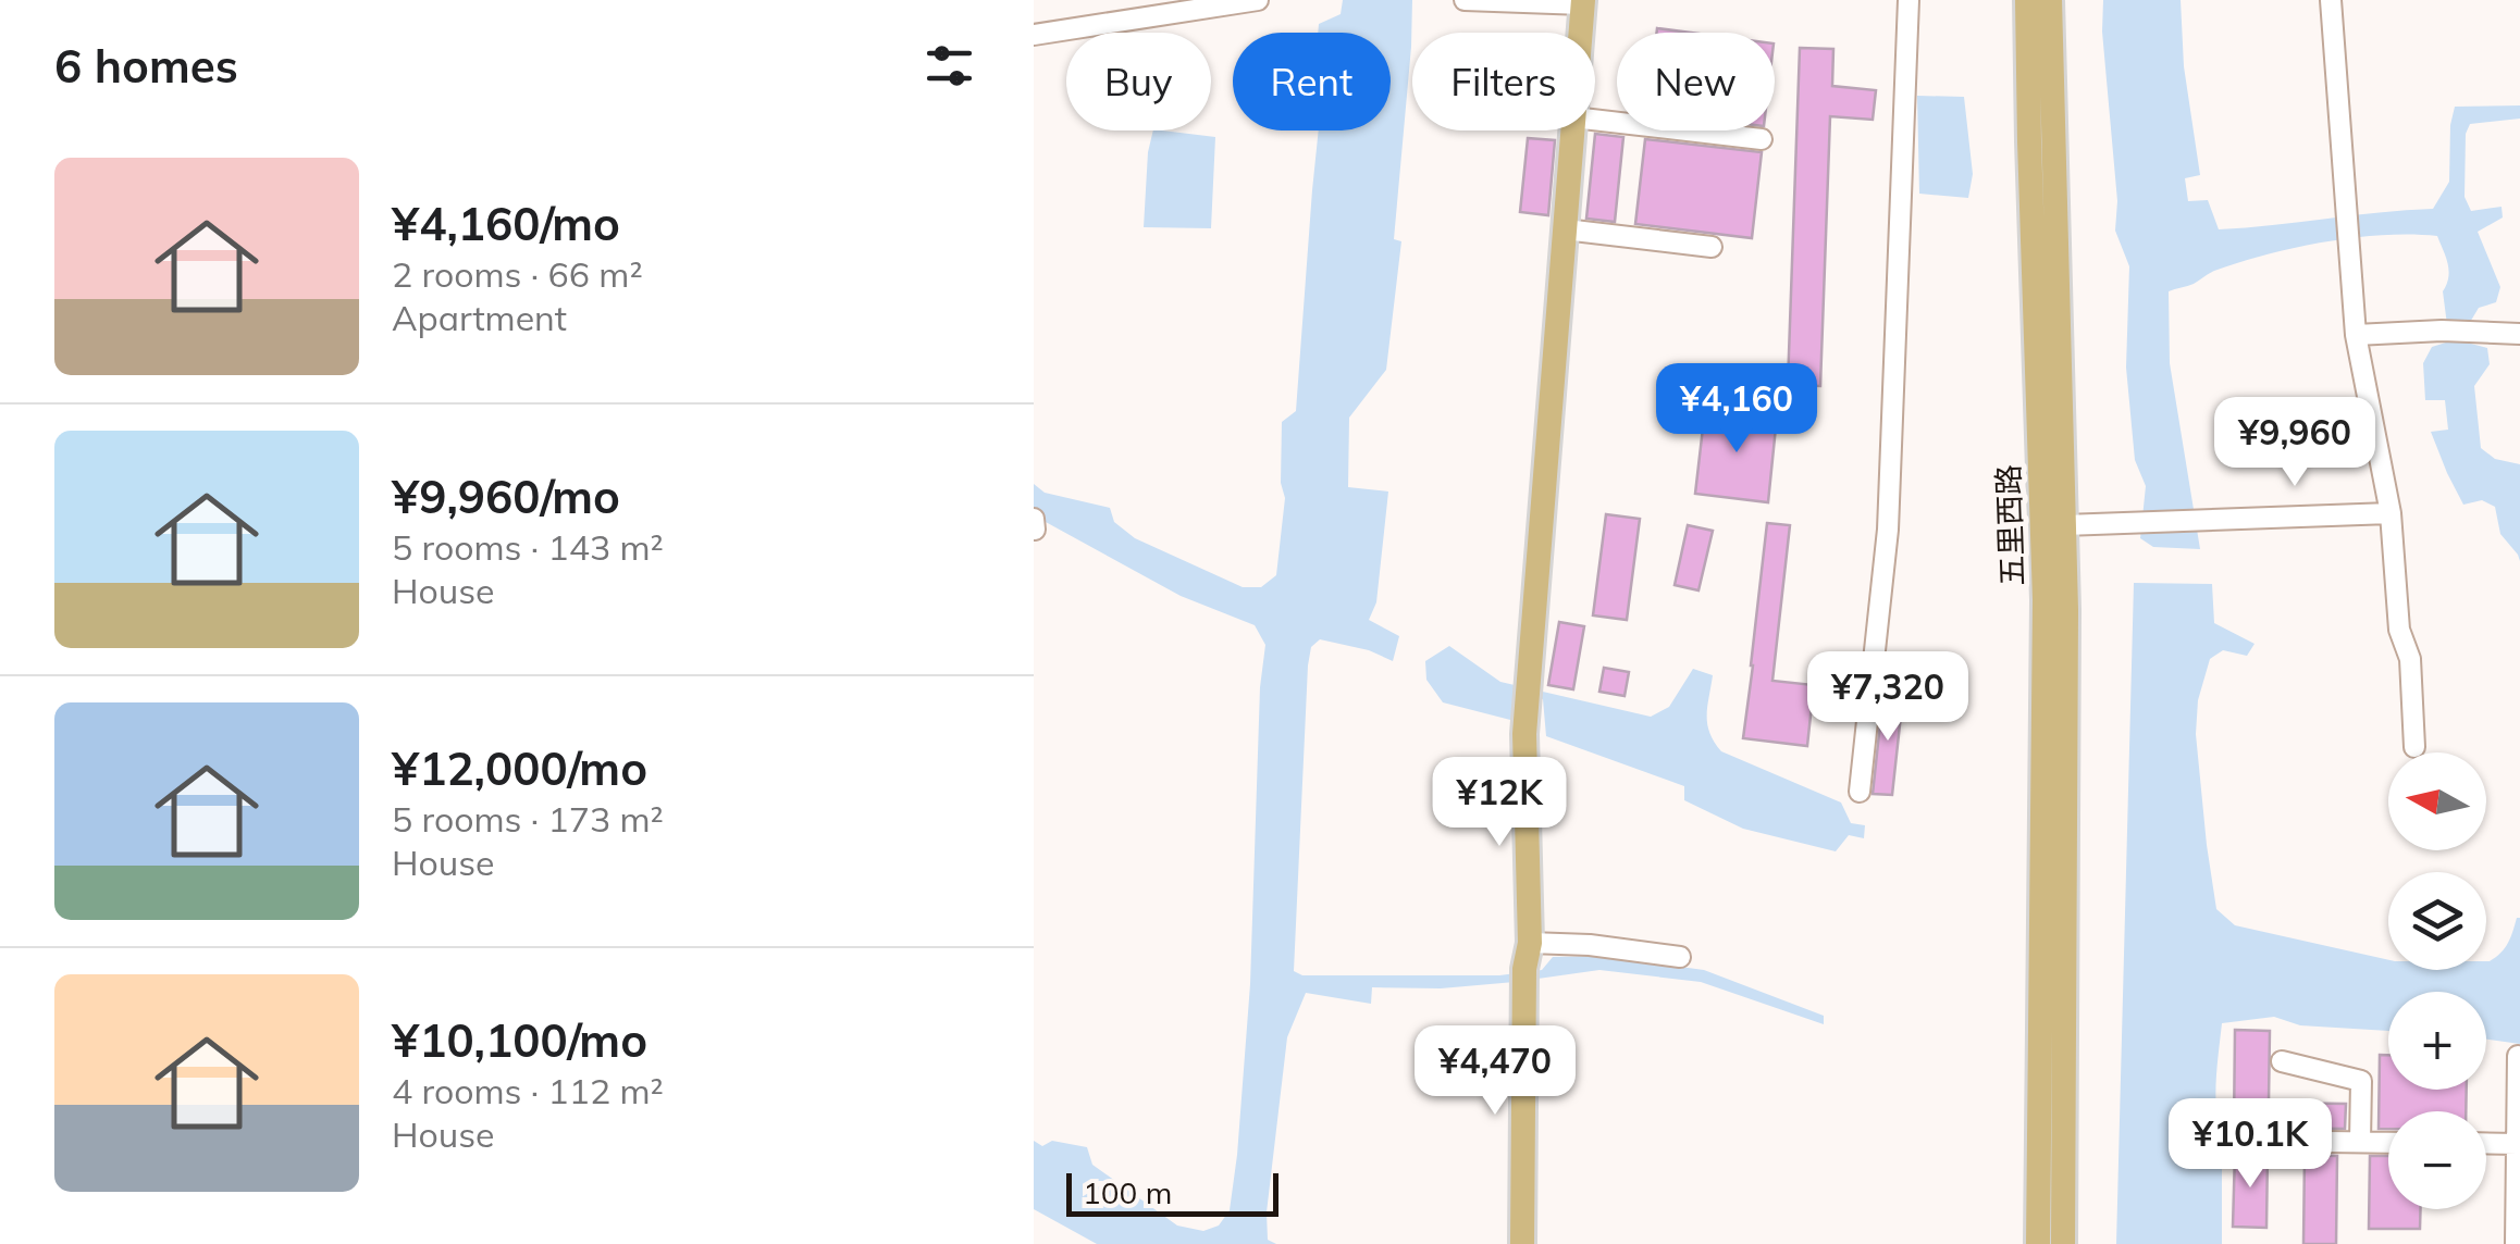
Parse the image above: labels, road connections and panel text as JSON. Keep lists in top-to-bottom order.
{
  "streets": {
    "main road": ["五里西路"]
  },
  "scale_bar": "100 m",
  "north": "left",
  "page": {
    "heading": "6 homes",
    "chip": [
      "Buy",
      "Rent",
      "Filters",
      "New"
    ],
    "list": [
      {
        "name": "¥4,160/mo",
        "note": "2 rooms · 66 m² · Apartment"
      },
      {
        "name": "¥9,960/mo",
        "note": "5 rooms · 143 m² · House"
      },
      {
        "name": "¥12,000/mo",
        "note": "5 rooms · 173 m² · House"
      },
      {
        "name": "¥10,100/mo",
        "note": "4 rooms · 112 m² · House"
      }
    ],
    "price": [
      "¥4,160",
      "¥9,960",
      "¥7,320",
      "¥12K",
      "¥4,470",
      "¥10.1K"
    ],
    "map_buttons": ["+", "−"],
    "scale": "100 m"
  }
}
